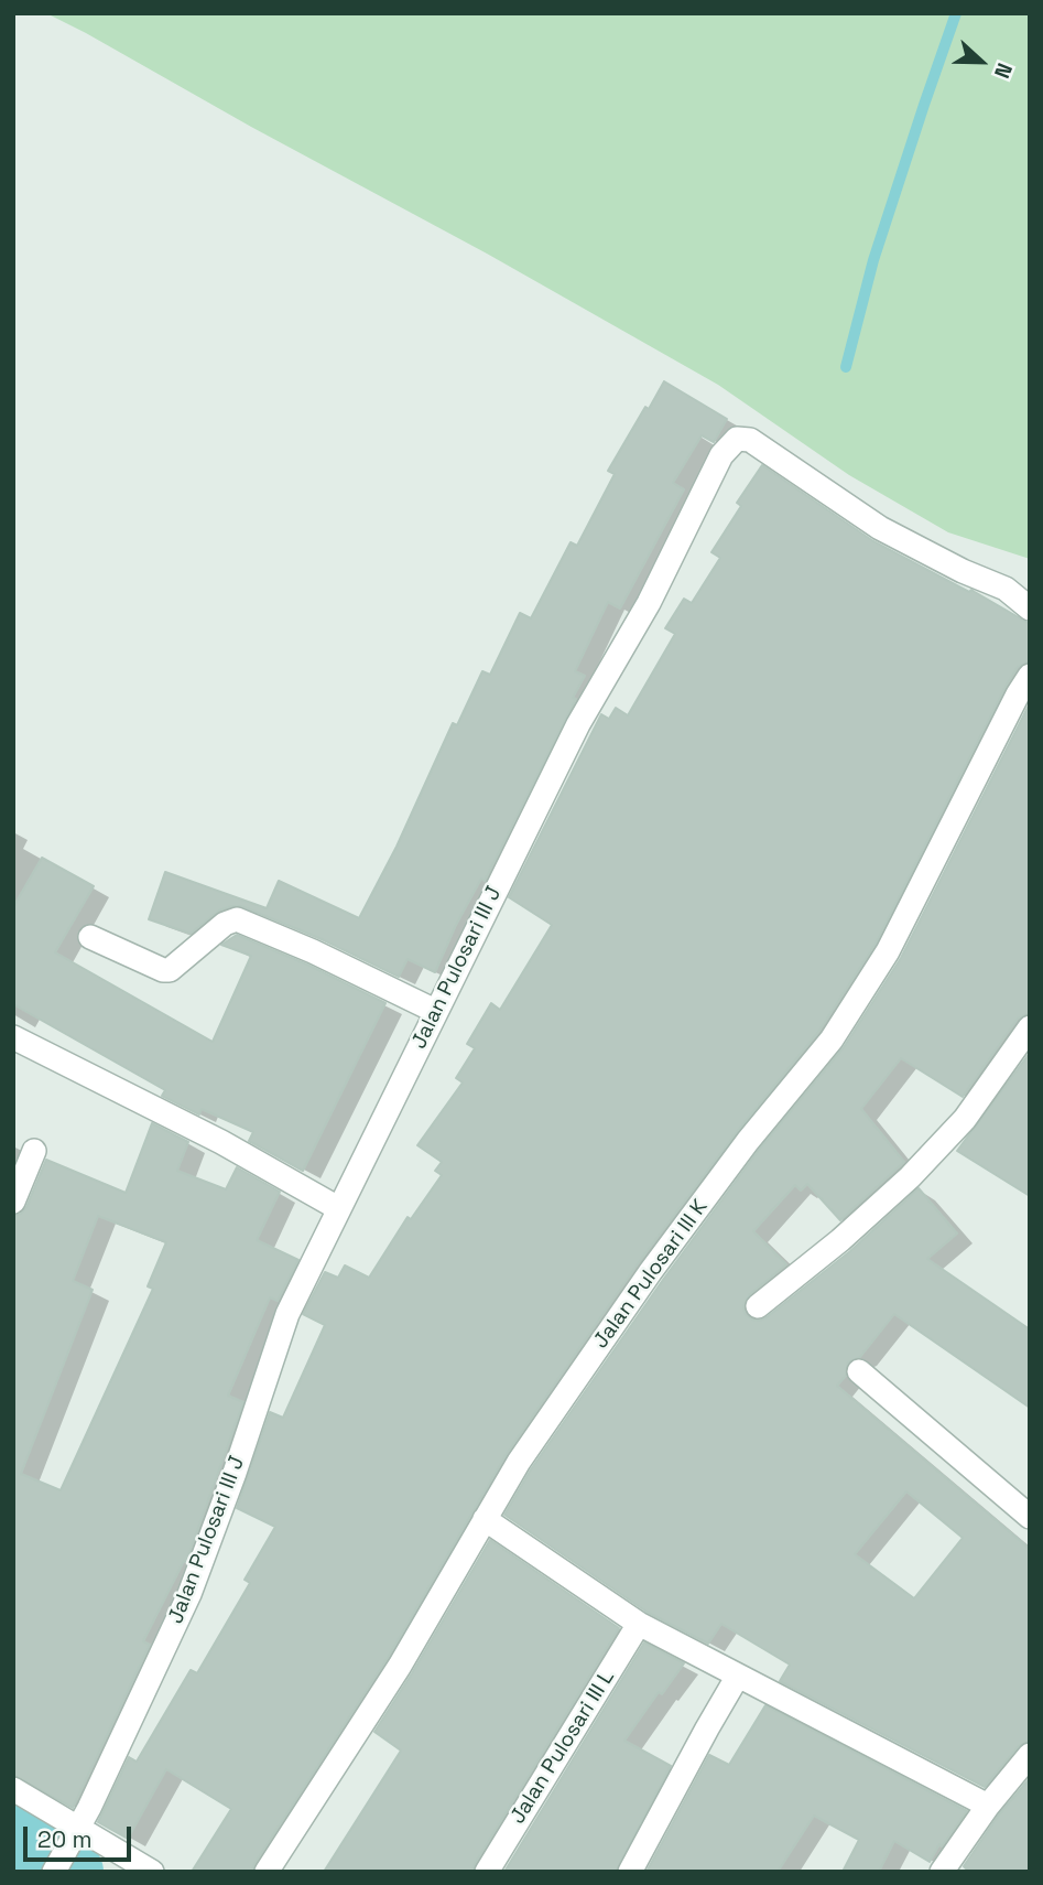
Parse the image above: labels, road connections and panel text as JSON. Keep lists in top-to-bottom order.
{
  "streets": {
    "street": ["Jalan Pulosari III J", "Jalan Pulosari III K", "Jalan Pulosari III L"]
  },
  "scale_bar": "20 m",
  "north": "right"
}
